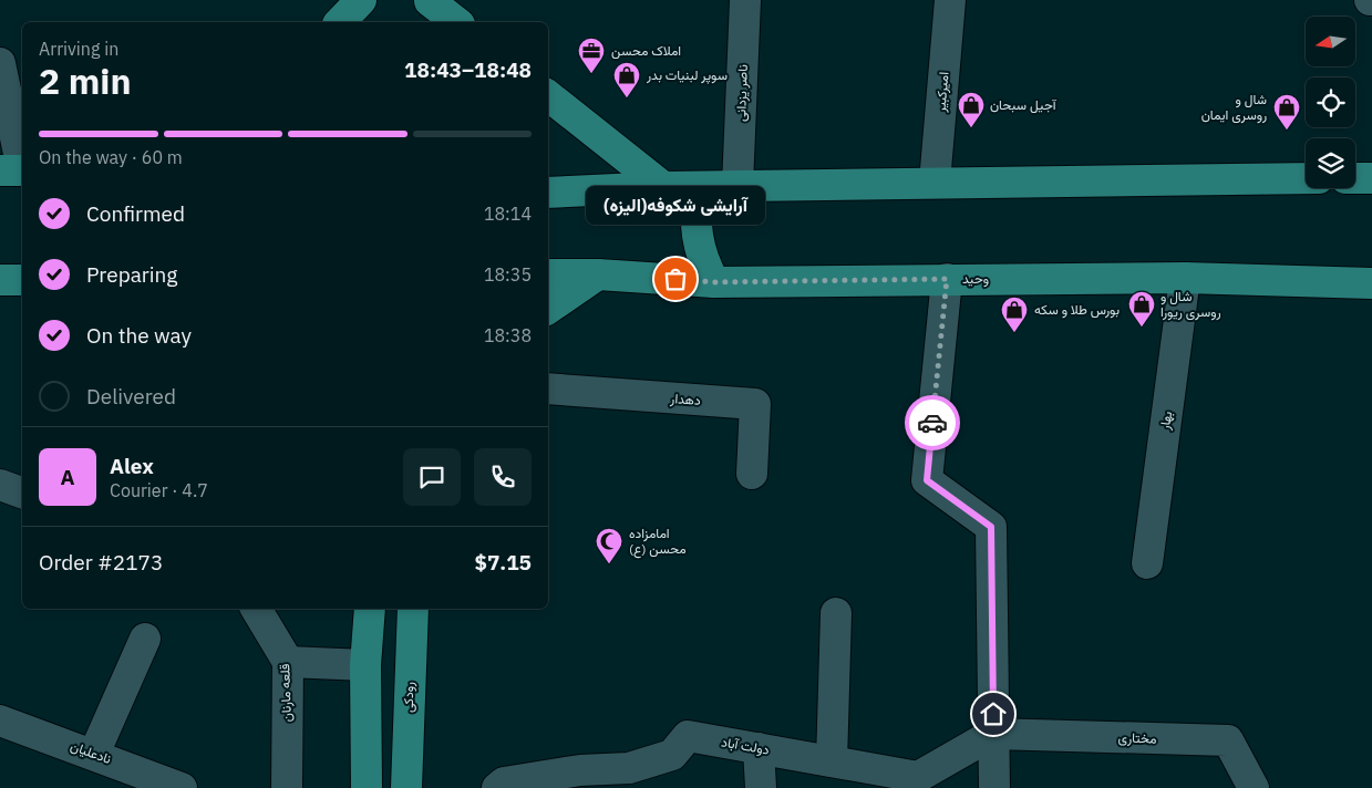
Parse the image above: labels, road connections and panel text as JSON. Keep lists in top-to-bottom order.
{
  "streets": {
    "main road": ["وحید", "رودکی"],
    "street": [
      "امیرکبیر",
      "ناصر یزدانی",
      "دهدار",
      "بهار",
      "قلعه مارنان",
      "مختاری",
      "دولت آباد",
      "نادعلیان"
    ]
  },
  "crossings": [
    ["وحید", "بهار"],
    ["مختاری", "دولت آباد"]
  ],
  "places": {
    "office": ["املاک محسن"],
    "shop": [
      "سوپر لبنیات بدر",
      "آجیل سبحان",
      "شال و روسری ایمان",
      "شال و روسری ریورا",
      "بورس طلا و سکه"
    ],
    "other": ["آرایشی شکوفه(الیزه)"],
    "mosque": ["امامزاده محسن (ع)"]
  },
  "north": "left",
  "page": {
    "heading": ["2 min", "Arriving in", "18:43–18:48"],
    "panel": [
      "Alex",
      "Courier · 4.7",
      "Order #2173",
      "$7.15"
    ],
    "bar": "On the way · 60 m",
    "list": [
      ["Confirmed", "18:14"],
      ["Preparing", "18:35"],
      ["On the way", "18:38"],
      "Delivered"
    ],
    "bubble": "آرایشی شکوفه(الیزه)",
    "round": "A"
  }
}
